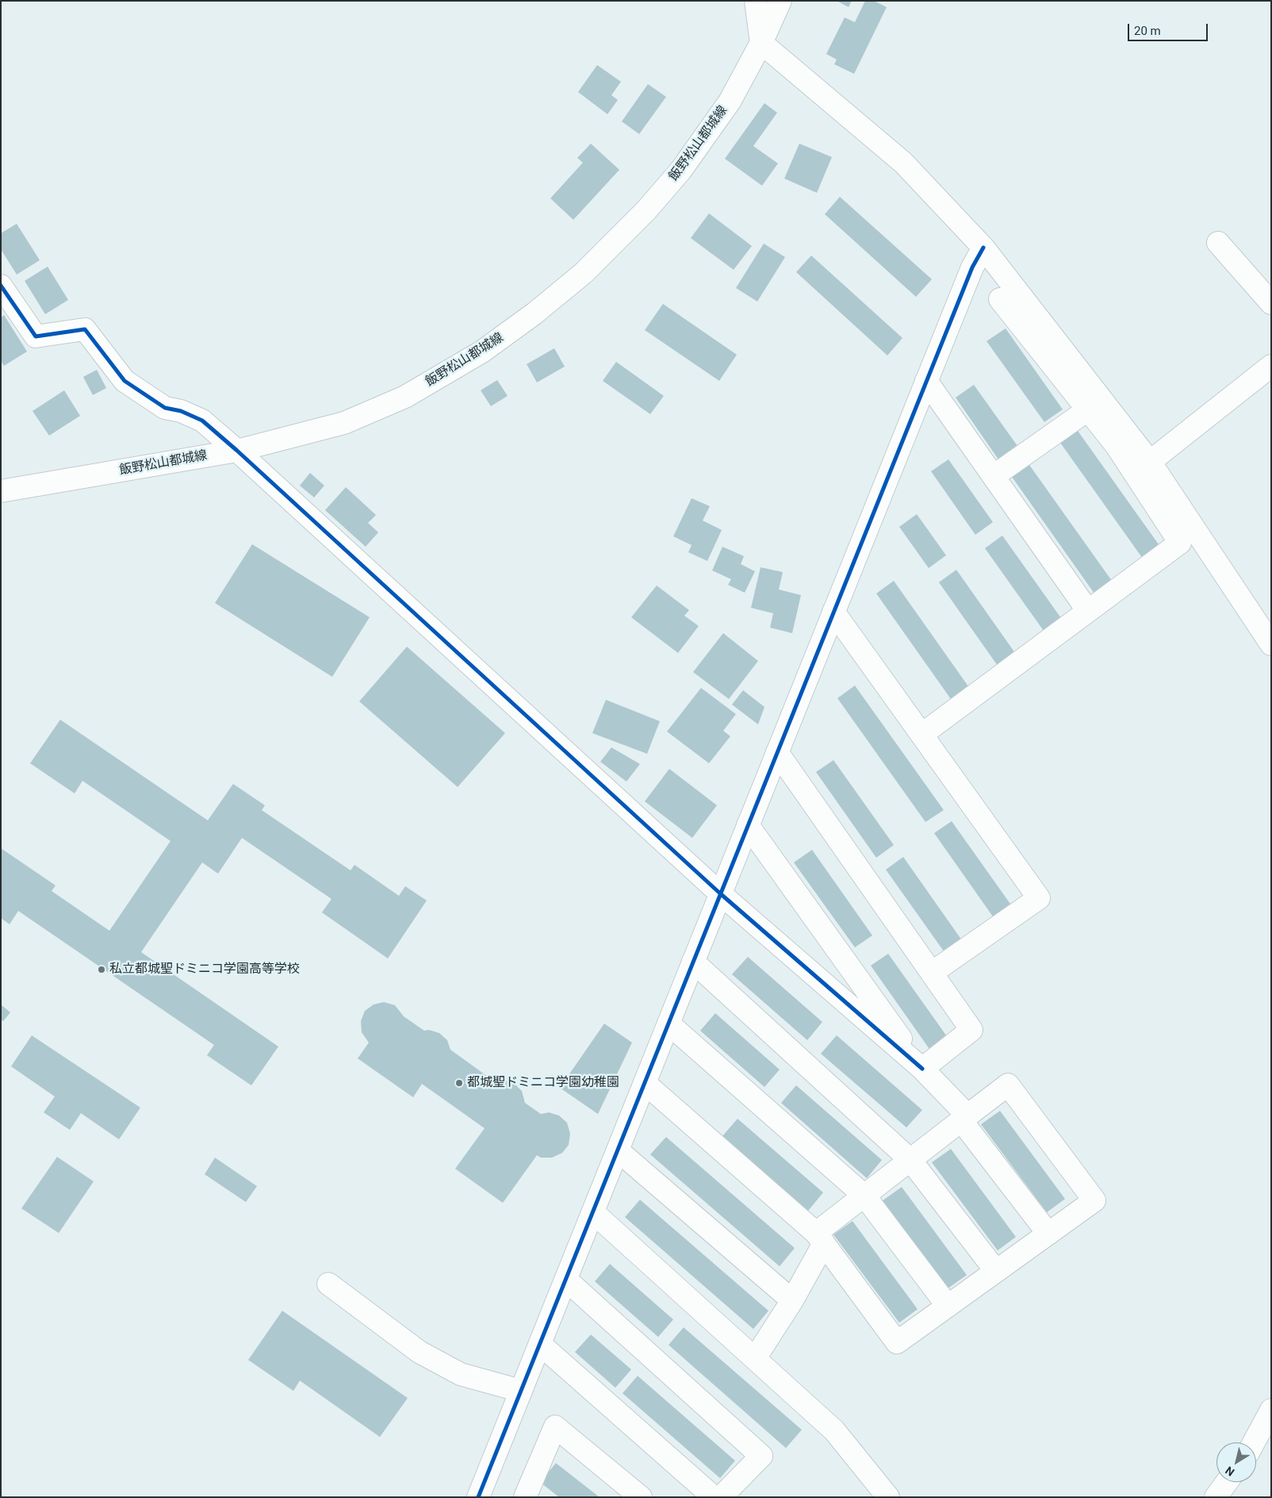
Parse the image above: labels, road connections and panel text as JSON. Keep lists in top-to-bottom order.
{
  "streets": {
    "street": ["飯野松山都城線"]
  },
  "places": ["私立都城聖ドミニコ学園高等学校", "都城聖ドミニコ学園幼稚園"],
  "scale_bar": "20 m",
  "north": "bottom left"
}
